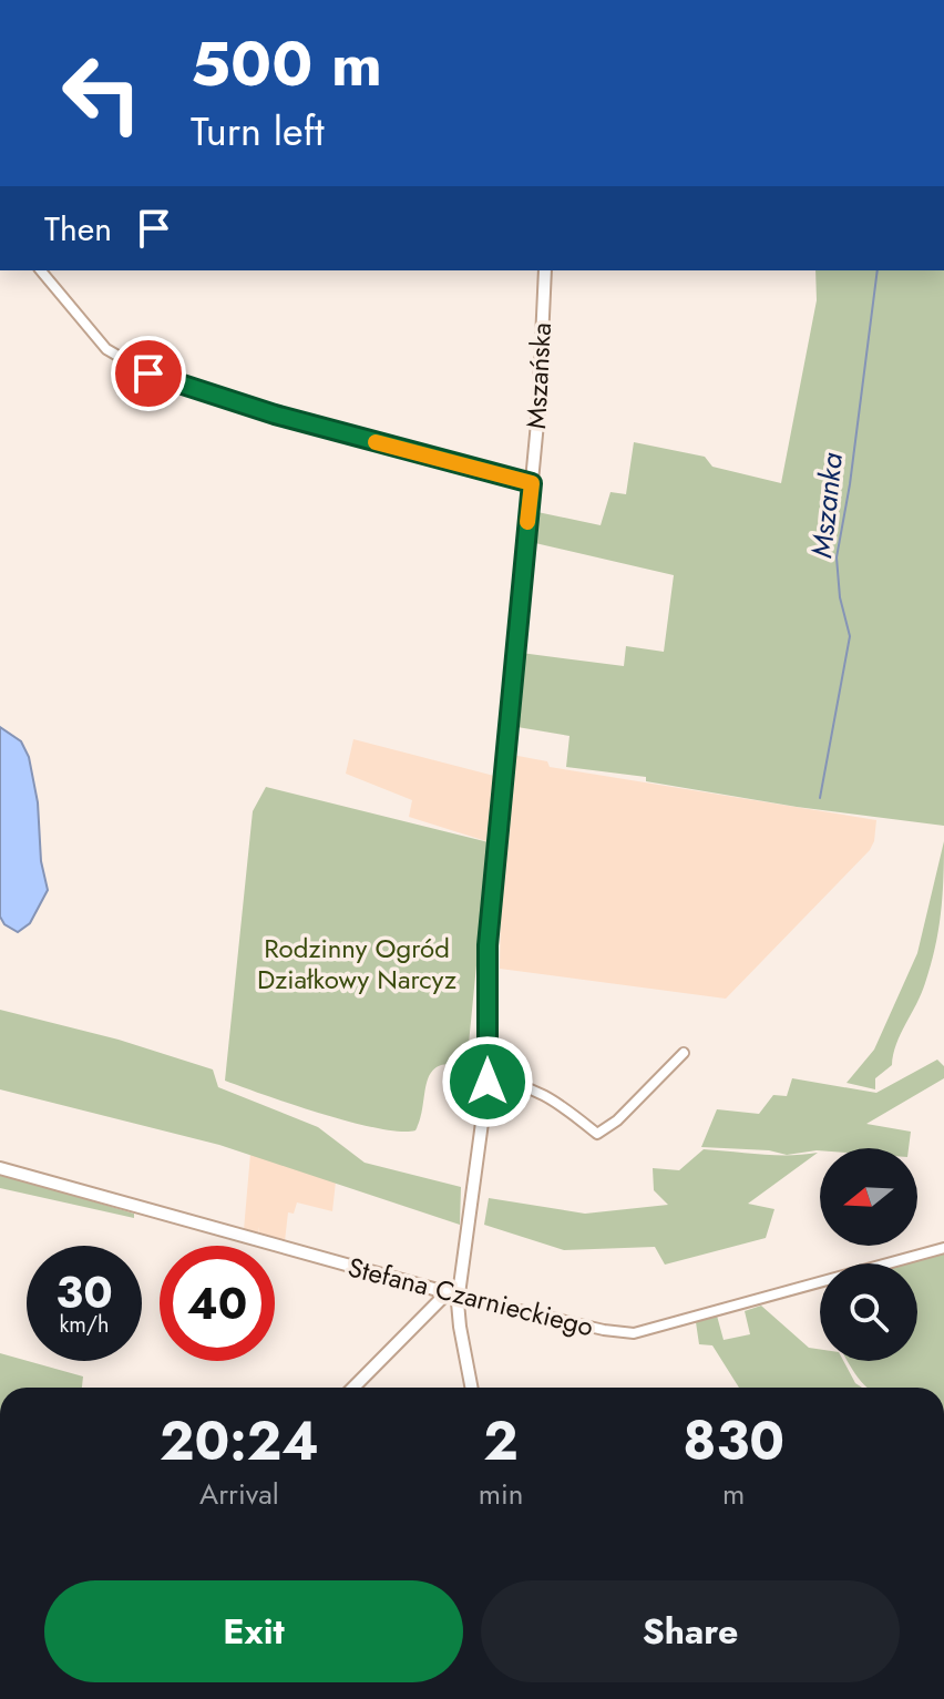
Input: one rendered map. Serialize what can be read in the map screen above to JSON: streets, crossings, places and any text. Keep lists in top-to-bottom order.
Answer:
{
  "streets": {
    "street": ["Mszańska", "Stefana Czarnieckiego"]
  },
  "crossings": [
    ["Mszańska", "Stefana Czarnieckiego"]
  ],
  "water": ["Mszanka"],
  "parks": ["Rodzinny Ogród Działkowy Narcyz"],
  "north": "left",
  "page": {
    "turn": ["500 m", "Turn left"],
    "then": "Then",
    "speed": "30 km/h",
    "limit": "40",
    "eta": [
      "20:24",
      "Arrival",
      "2",
      "min",
      "830",
      "m"
    ],
    "buttons": ["Exit", "Share"]
  }
}
